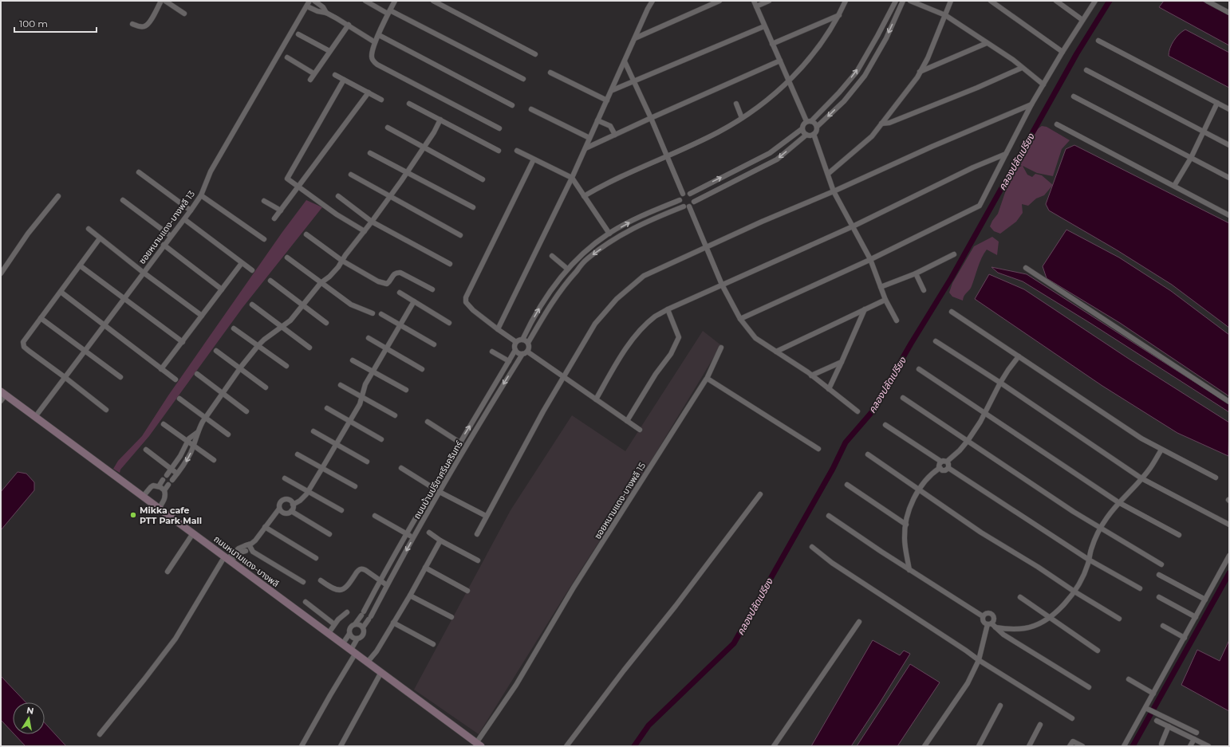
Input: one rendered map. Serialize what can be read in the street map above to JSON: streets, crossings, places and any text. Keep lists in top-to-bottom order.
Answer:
{
  "streets": {
    "main road": ["ถนนหนามแดง-บางพลี"],
    "street": ["ซอยหนามแดง-บางพลี 13", "ถนนบ้านปรีชาศรีนครินทร์", "ซอยหนามแดง-บางพลี 15"]
  },
  "crossings": [
    ["ซอยหนามแดง-บางพลี 13", "ถนนหนามแดง-บางพลี"],
    ["ซอยหนามแดง-บางพลี 15", "ถนนหนามแดง-บางพลี"]
  ],
  "water": ["คลองปลัดเปรียง"],
  "places": ["Mikka cafe PTT Park Mall"],
  "scale_bar": "100 m",
  "north": "top"
}
